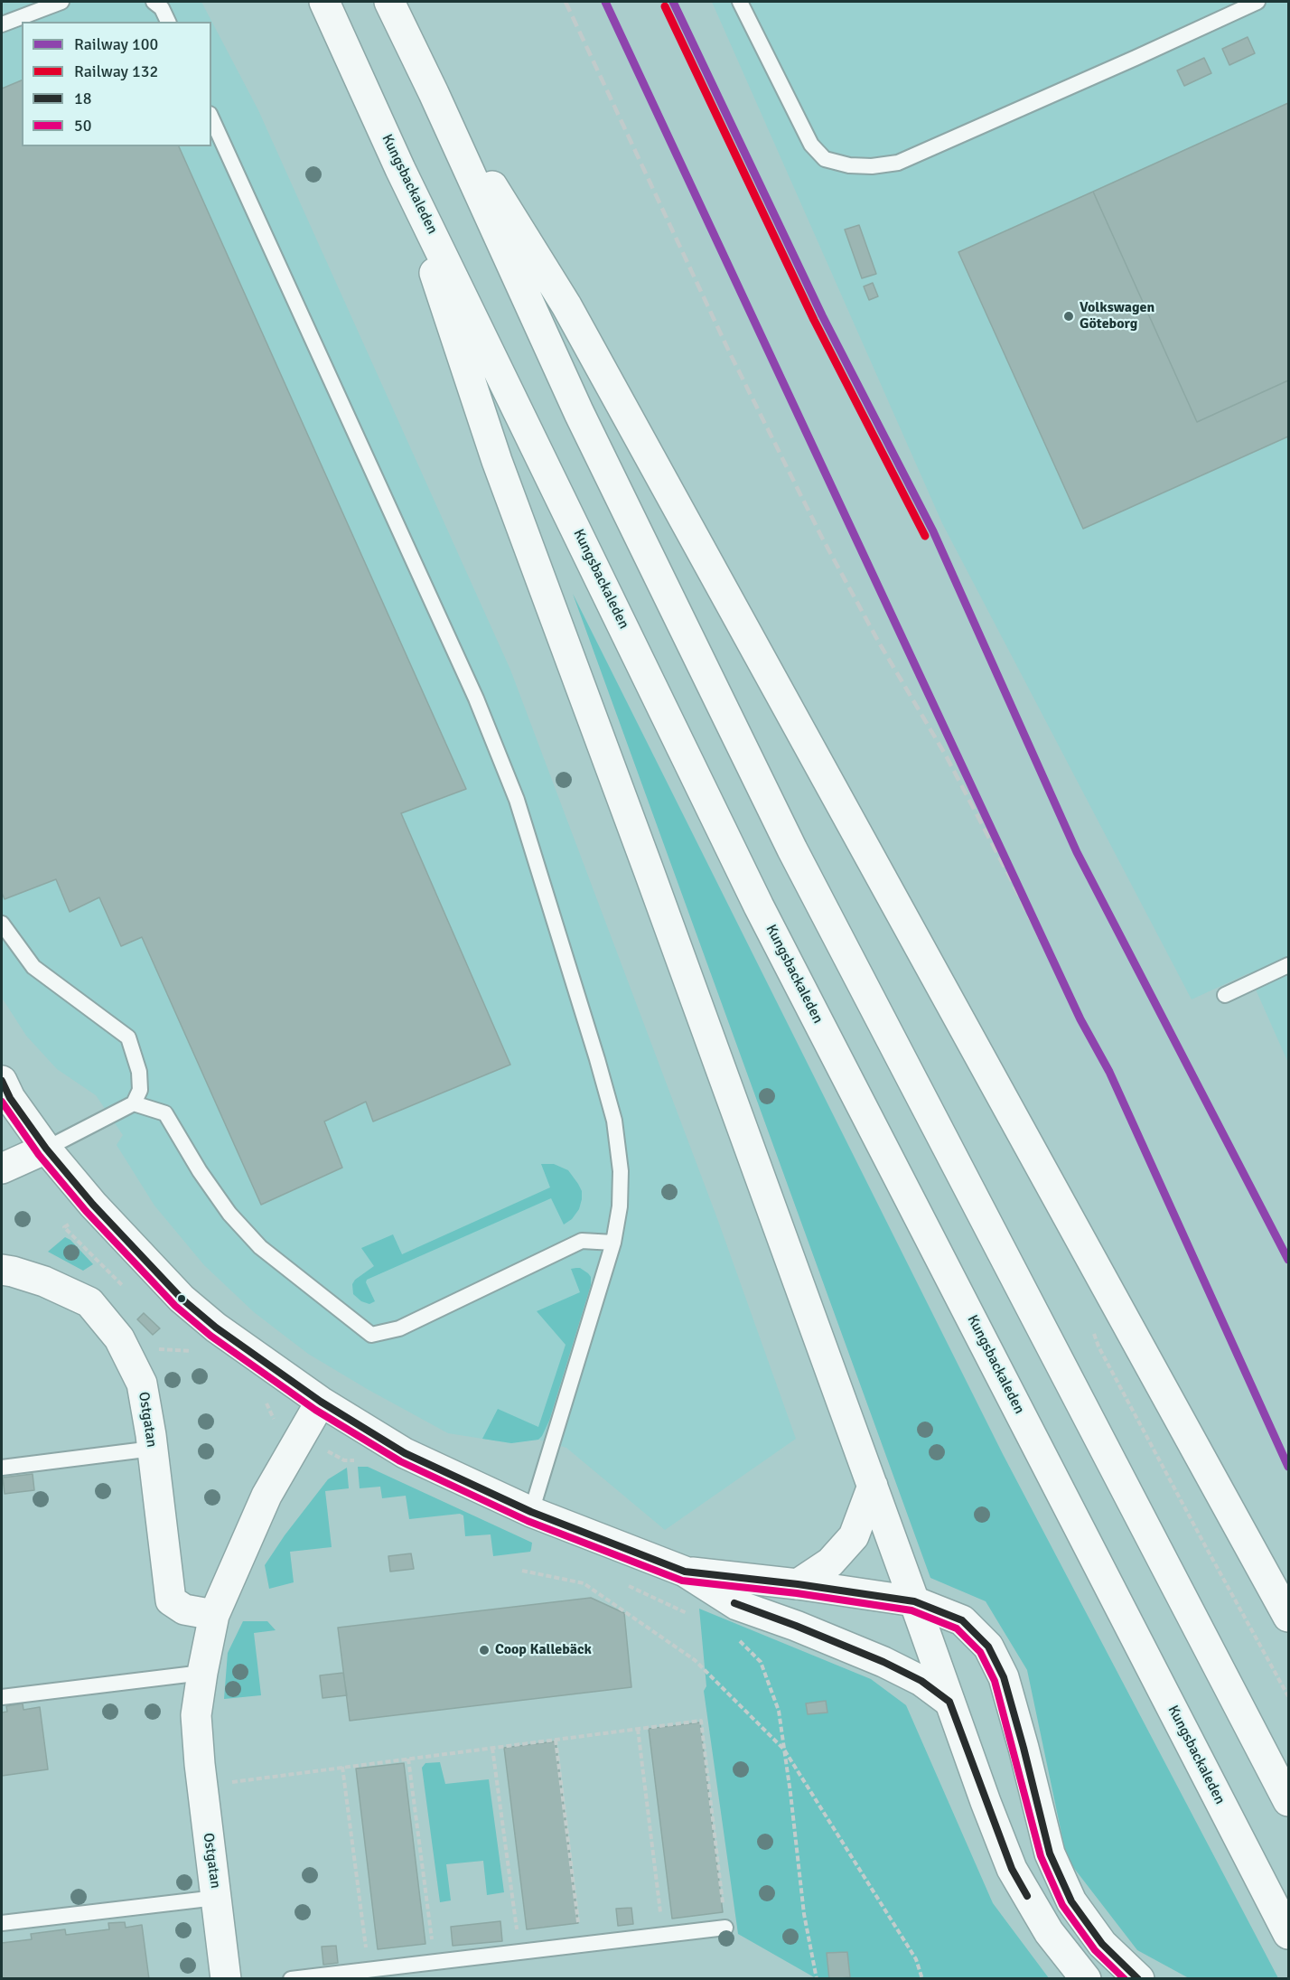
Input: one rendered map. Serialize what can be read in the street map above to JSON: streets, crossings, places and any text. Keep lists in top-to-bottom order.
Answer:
{
  "streets": {
    "main road": ["Kungsbackaleden", "Ostgatan"]
  },
  "places": ["Volkswagen Göteborg", "Coop Kallebäck"],
  "lines": [
    "rail line 100",
    "rail line 132",
    "transit line 18",
    "transit line 50"
  ],
  "legend": [
    "Railway 100",
    "Railway 132",
    "18",
    "50"
  ]
}
